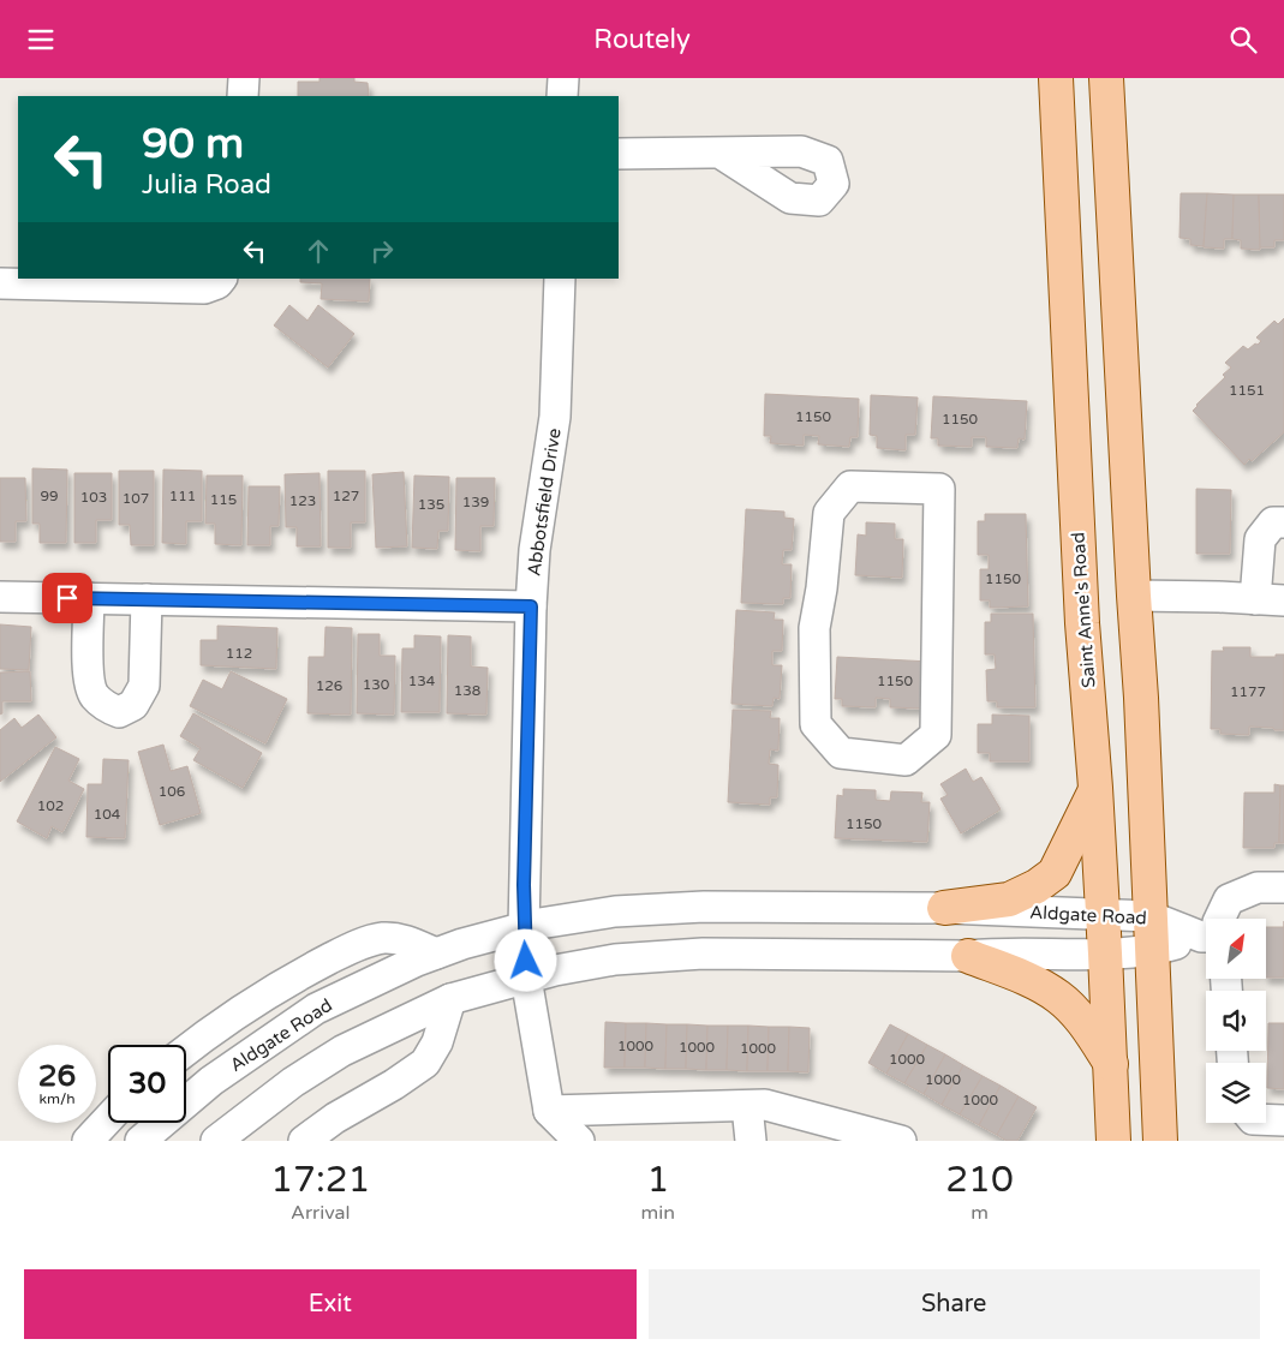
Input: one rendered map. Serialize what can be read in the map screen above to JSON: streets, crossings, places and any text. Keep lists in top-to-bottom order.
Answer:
{
  "streets": {
    "main road": ["Saint Anne's Road"],
    "street": ["Abbotsfield Drive", "Aldgate Road"]
  },
  "crossings": [
    ["Abbotsfield Drive", "Aldgate Road"],
    ["Saint Anne's Road", "Aldgate Road"]
  ],
  "house_numbers": [
    "1151",
    "1150",
    "1150",
    "99",
    "111",
    "127",
    "103",
    "107",
    "115",
    "123",
    "139",
    "135",
    "1150",
    "112",
    "134",
    "1150",
    "130",
    "126",
    "138",
    "1177",
    "106",
    "102",
    "104",
    "1150",
    "1000",
    "1000",
    "1000",
    "1000",
    "1000",
    "1000"
  ],
  "north": "top right",
  "page": {
    "header": "Routely",
    "turn": ["90 m", "Julia Road"],
    "speed": "26 km/h",
    "limit": "30",
    "eta": [
      "17:21",
      "Arrival",
      "1",
      "min",
      "210",
      "m"
    ],
    "buttons": ["Exit", "Share"]
  }
}
